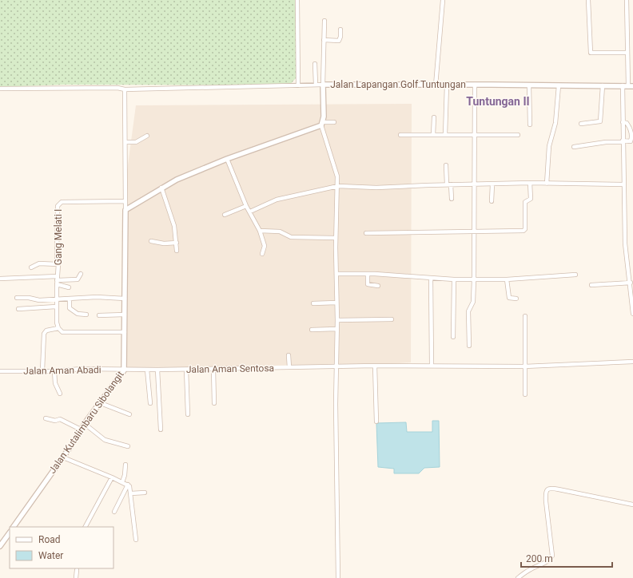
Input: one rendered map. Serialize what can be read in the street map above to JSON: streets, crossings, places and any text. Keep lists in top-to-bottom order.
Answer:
{
  "streets": {
    "street": [
      "Jalan Lapangan Golf Tuntungan",
      "Gang Melati I",
      "Jalan Aman Sentosa",
      "Jalan Aman Abadi",
      "Jalan Kutalimbaru Sibolangit"
    ]
  },
  "crossings": [
    ["Jalan Aman Sentosa", "Jalan Aman Abadi"],
    ["Jalan Aman Sentosa", "Jalan Kutalimbaru Sibolangit"],
    ["Jalan Aman Abadi", "Jalan Kutalimbaru Sibolangit"]
  ],
  "districts": ["Tuntungan II"],
  "legend": ["Road", "Water"],
  "scale_bar": "200 m"
}
